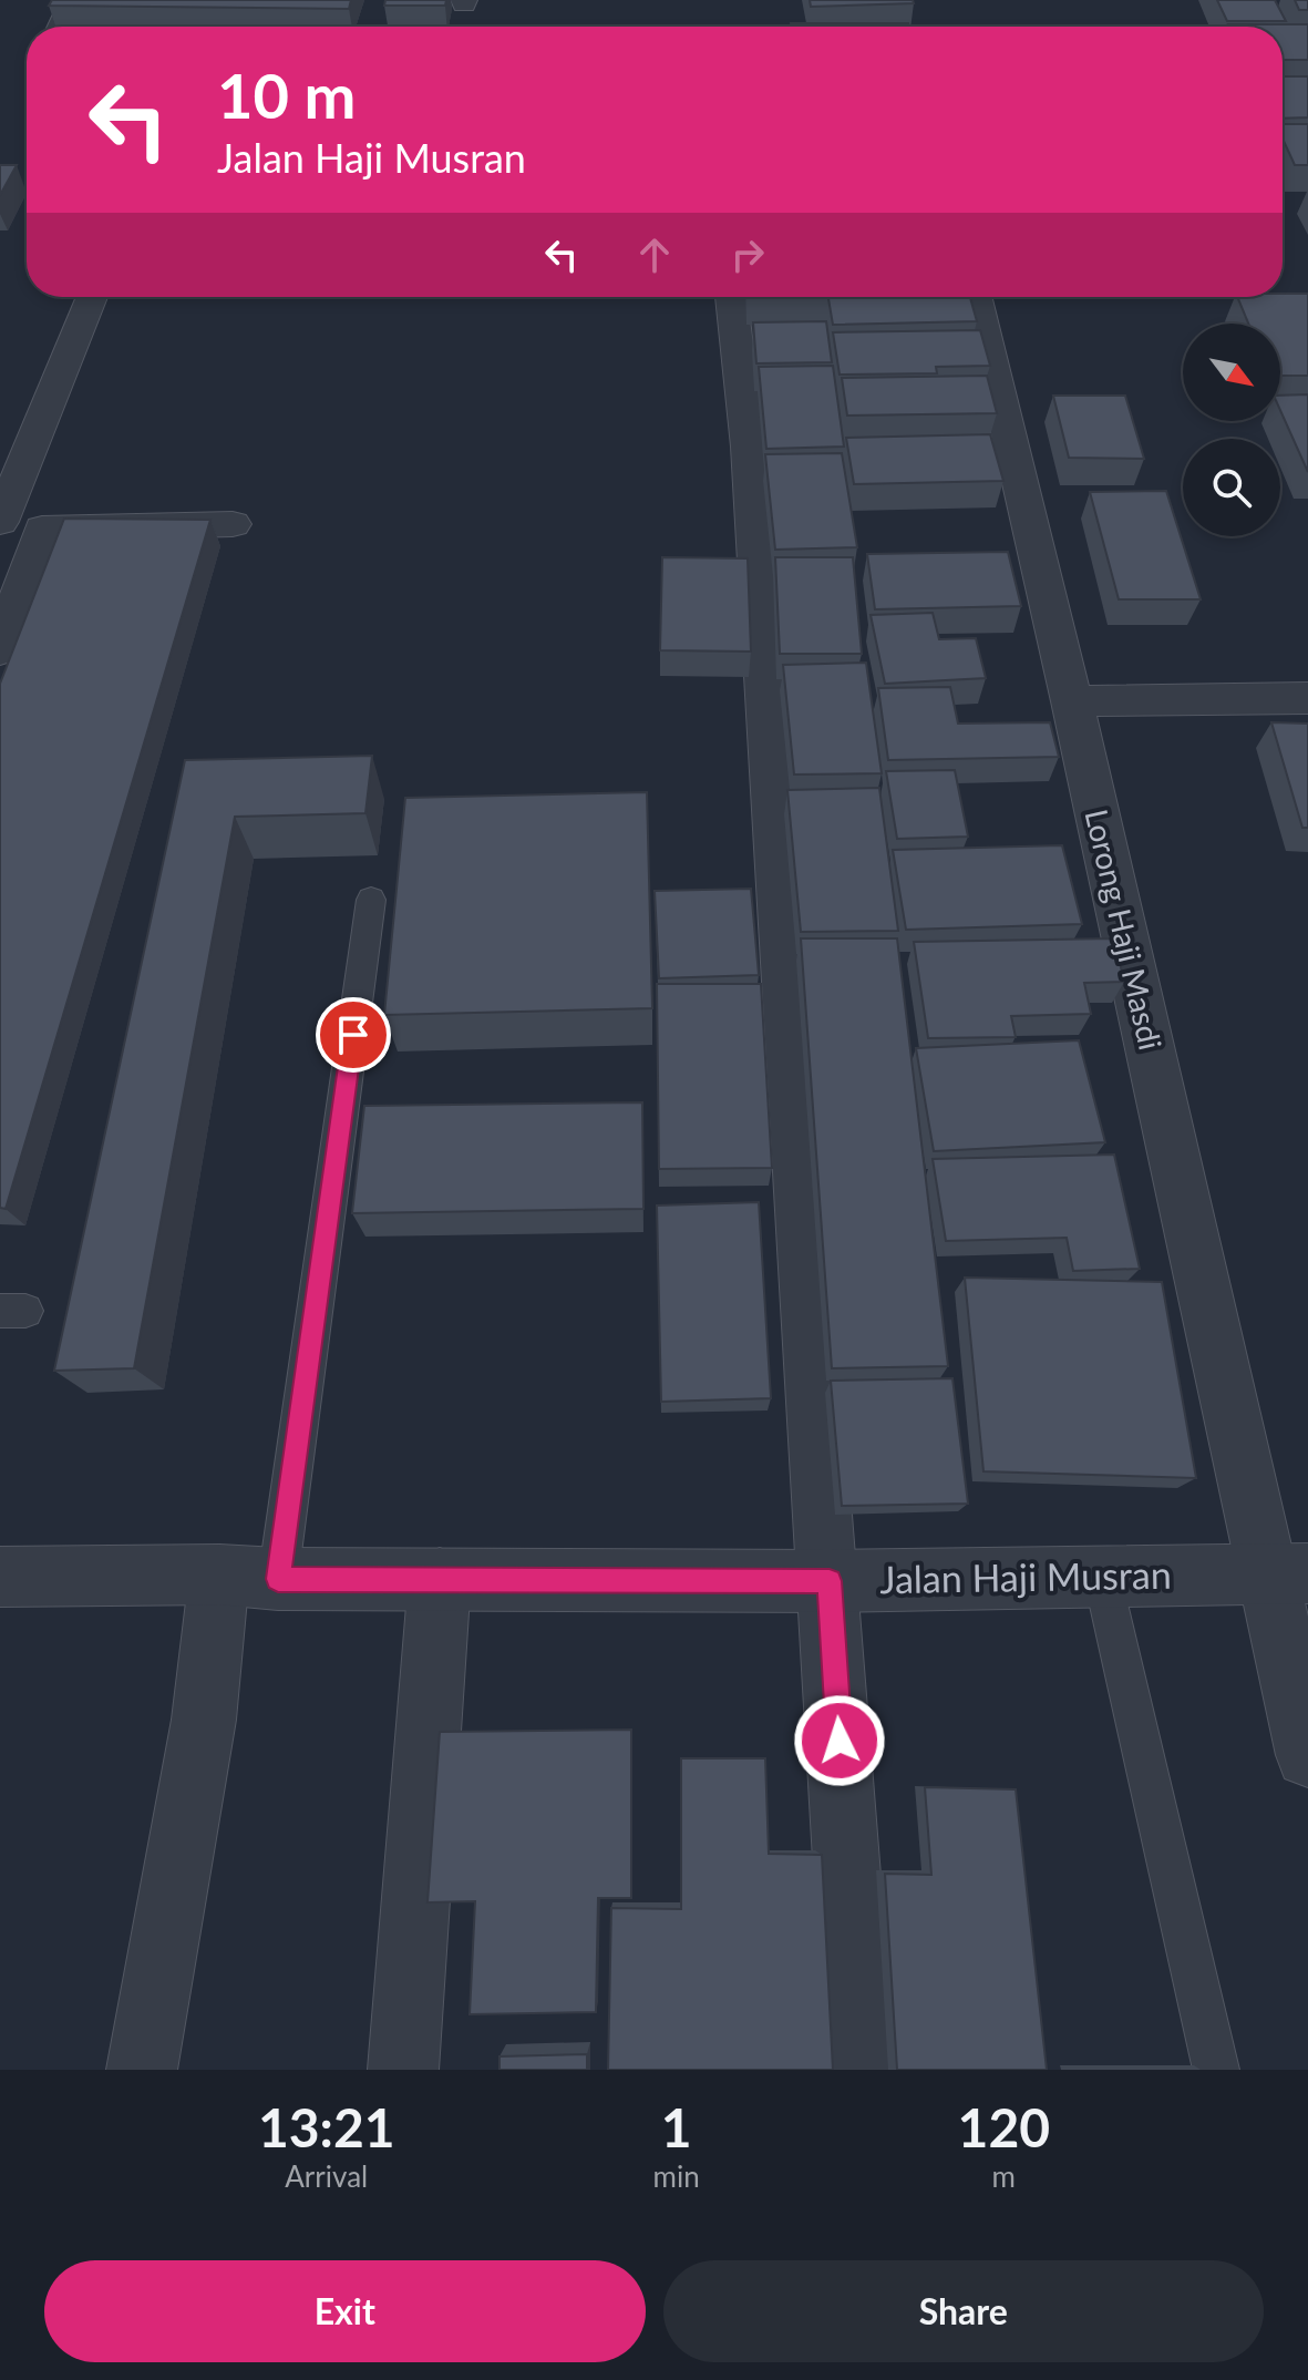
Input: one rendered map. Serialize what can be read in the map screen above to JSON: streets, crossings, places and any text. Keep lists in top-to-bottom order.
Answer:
{
  "streets": {
    "street": ["Lorong Haji Masdi", "Jalan Haji Musran"]
  },
  "crossings": [
    ["Lorong Haji Masdi", "Jalan Haji Musran"]
  ],
  "north": "bottom right",
  "page": {
    "turn": ["10 m", "Jalan Haji Musran"],
    "eta": [
      "13:21",
      "Arrival",
      "1",
      "min",
      "120",
      "m"
    ],
    "buttons": ["Exit", "Share"]
  }
}
